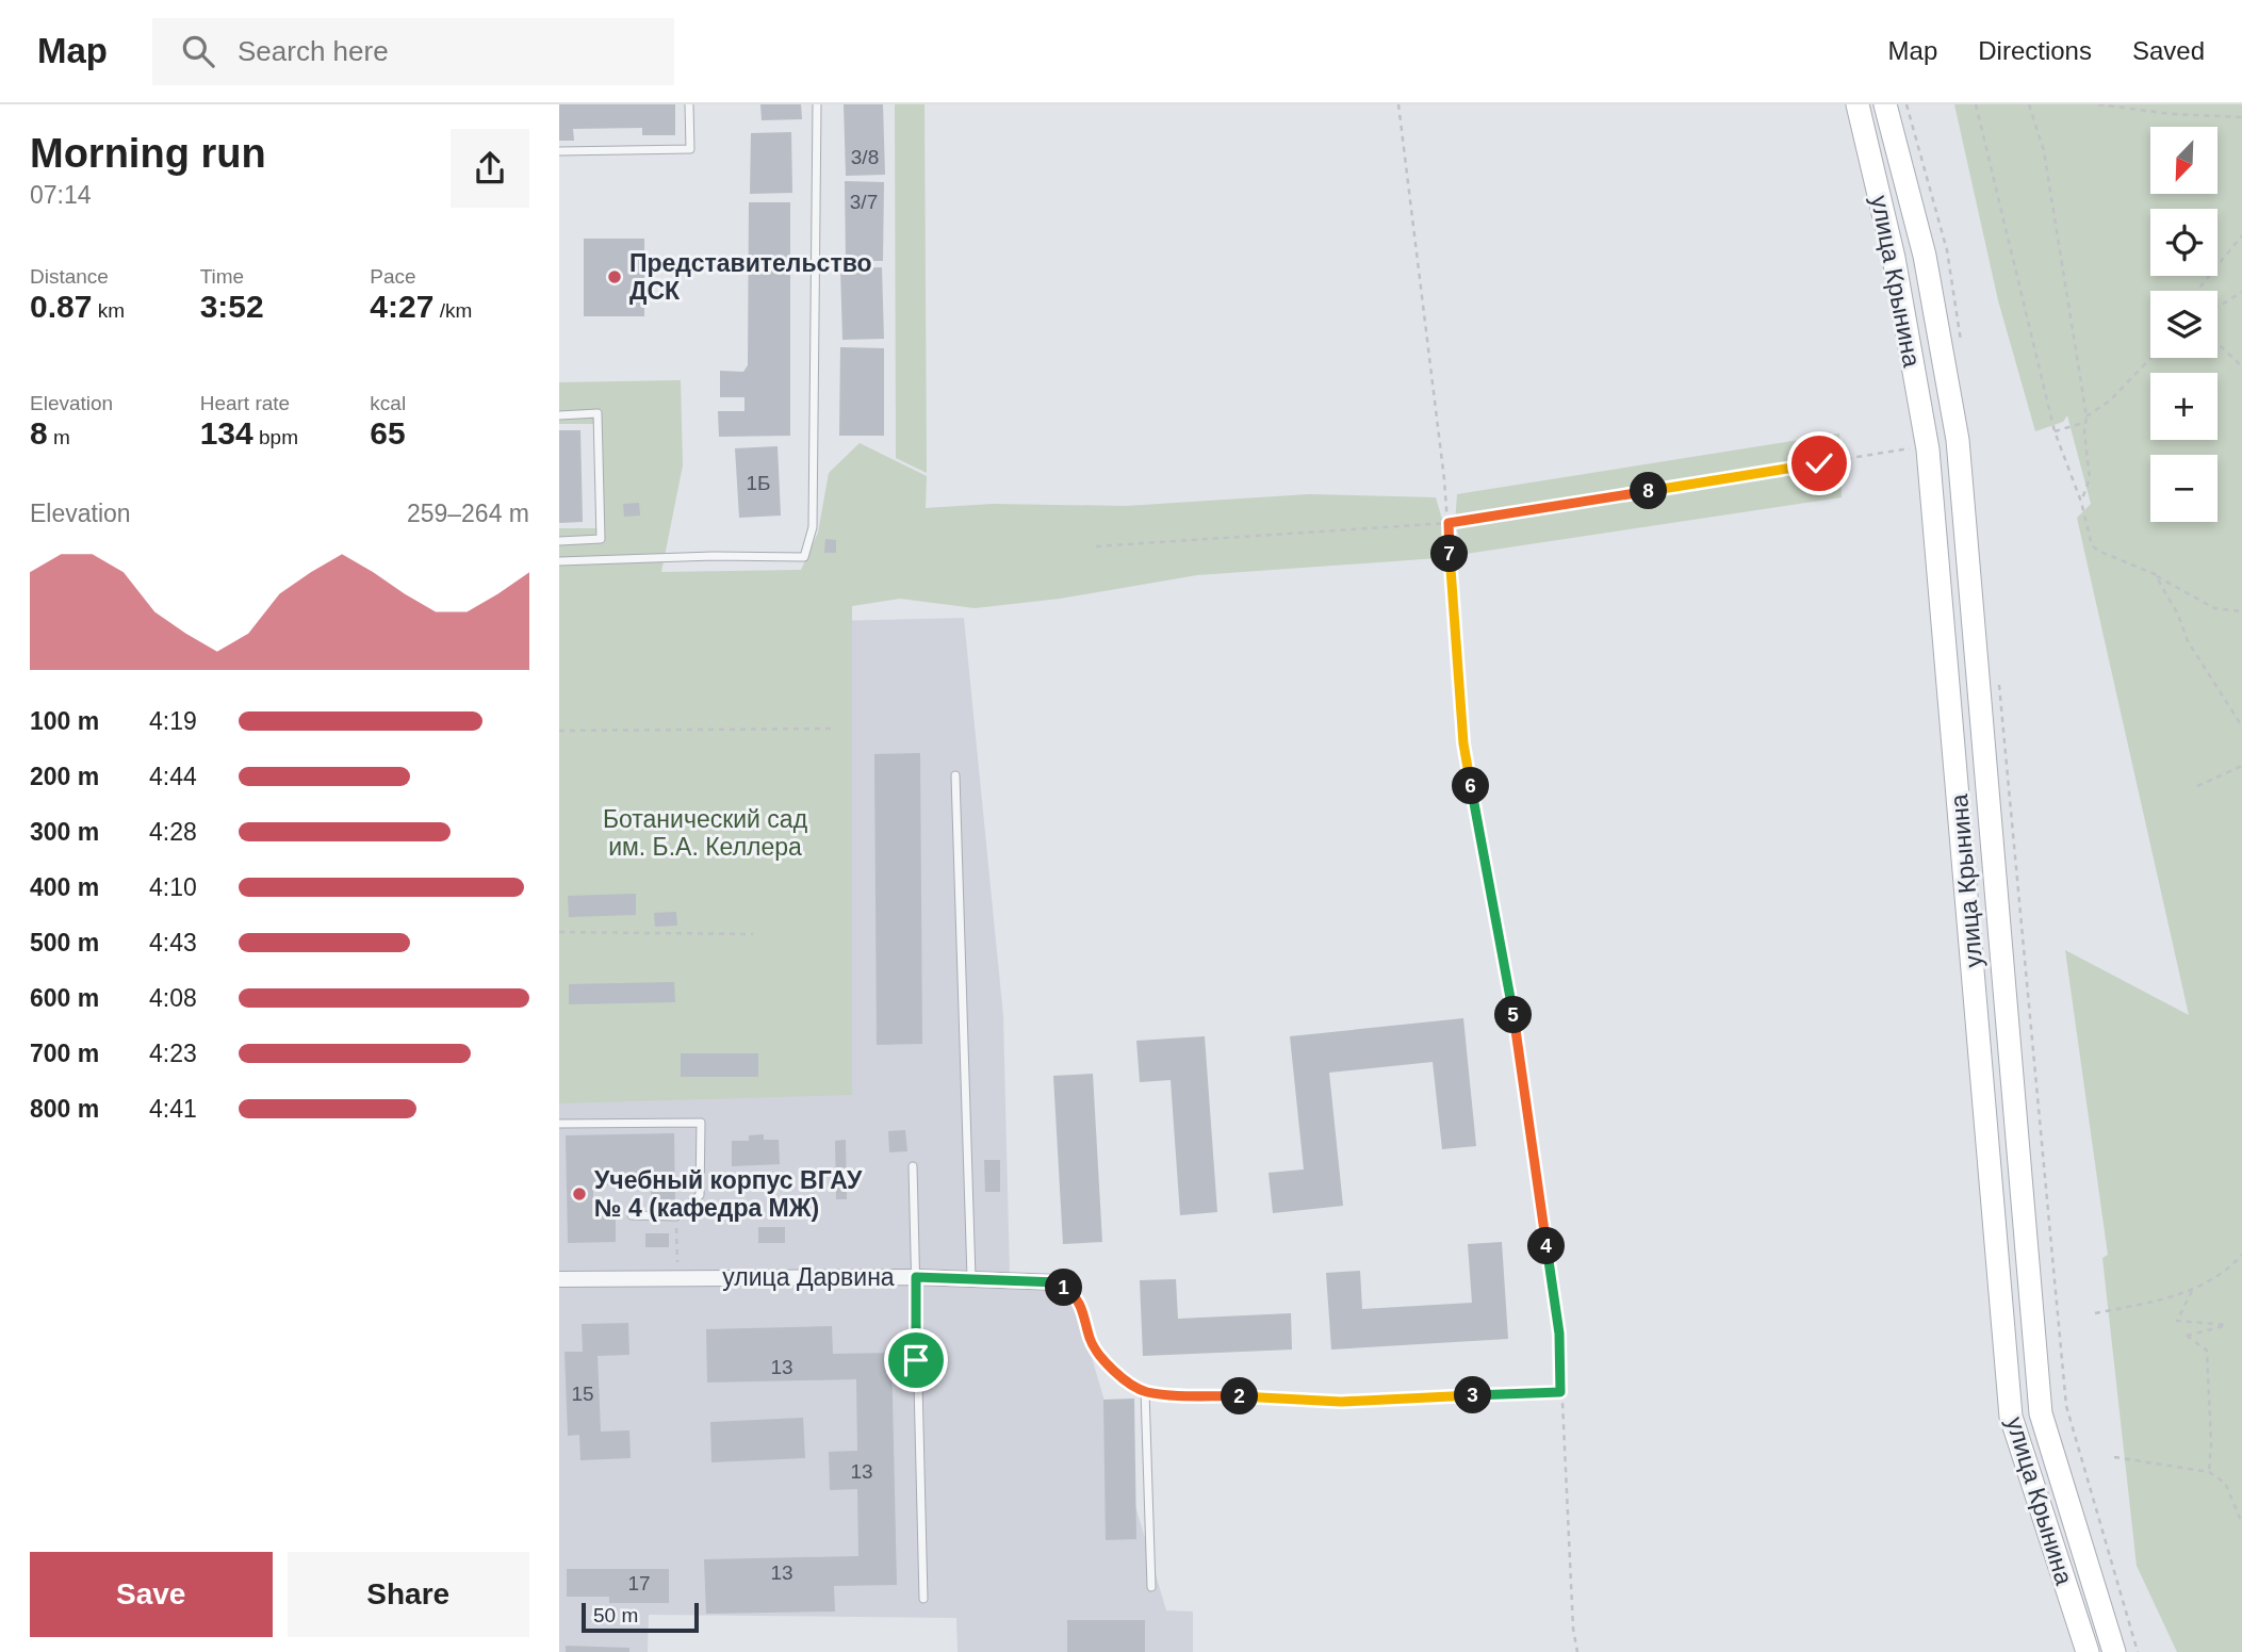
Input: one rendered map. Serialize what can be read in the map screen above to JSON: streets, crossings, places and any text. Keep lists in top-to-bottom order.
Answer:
{
  "streets": {
    "main road": ["улица Крынина"],
    "street": ["улица Дарвина"]
  },
  "parks": ["Ботанический сад им. Б.А. Келлера"],
  "places": ["Представительство ДСК", "Учебный корпус ВГАУ № 4 (кафедра МЖ)"],
  "house_numbers": [
    "3/8",
    "3/7",
    "1Б",
    "13",
    "15",
    "13",
    "13",
    "17"
  ],
  "scale_bar": "50 m",
  "north": "bottom left",
  "page": {
    "header": "Map",
    "search": "Search here",
    "nav": ["Map", "Directions", "Saved"],
    "heading": ["Morning run", "07:14"],
    "map_buttons": ["+", "−"],
    "stats": [
      ["Distance", "0.87 km"],
      ["Time", "3:52"],
      ["Pace", "4:27 /km"],
      ["Elevation", "8 m"],
      ["Heart rate", "134 bpm"],
      ["kcal", "65"]
    ],
    "pins": [
      "8",
      "7",
      "6",
      "5",
      "4",
      "1",
      "3",
      "2"
    ],
    "chart": ["Elevation", "259–264 m"],
    "list": [
      {
        "name": "100 m",
        "note": "4:19"
      },
      {
        "name": "200 m",
        "note": "4:44"
      },
      {
        "name": "300 m",
        "note": "4:28"
      },
      {
        "name": "400 m",
        "note": "4:10"
      },
      {
        "name": "500 m",
        "note": "4:43"
      },
      {
        "name": "600 m",
        "note": "4:08"
      },
      {
        "name": "700 m",
        "note": "4:23"
      },
      {
        "name": "800 m",
        "note": "4:41"
      }
    ],
    "buttons": ["Save", "Share"],
    "scale": "50 m"
  }
}
